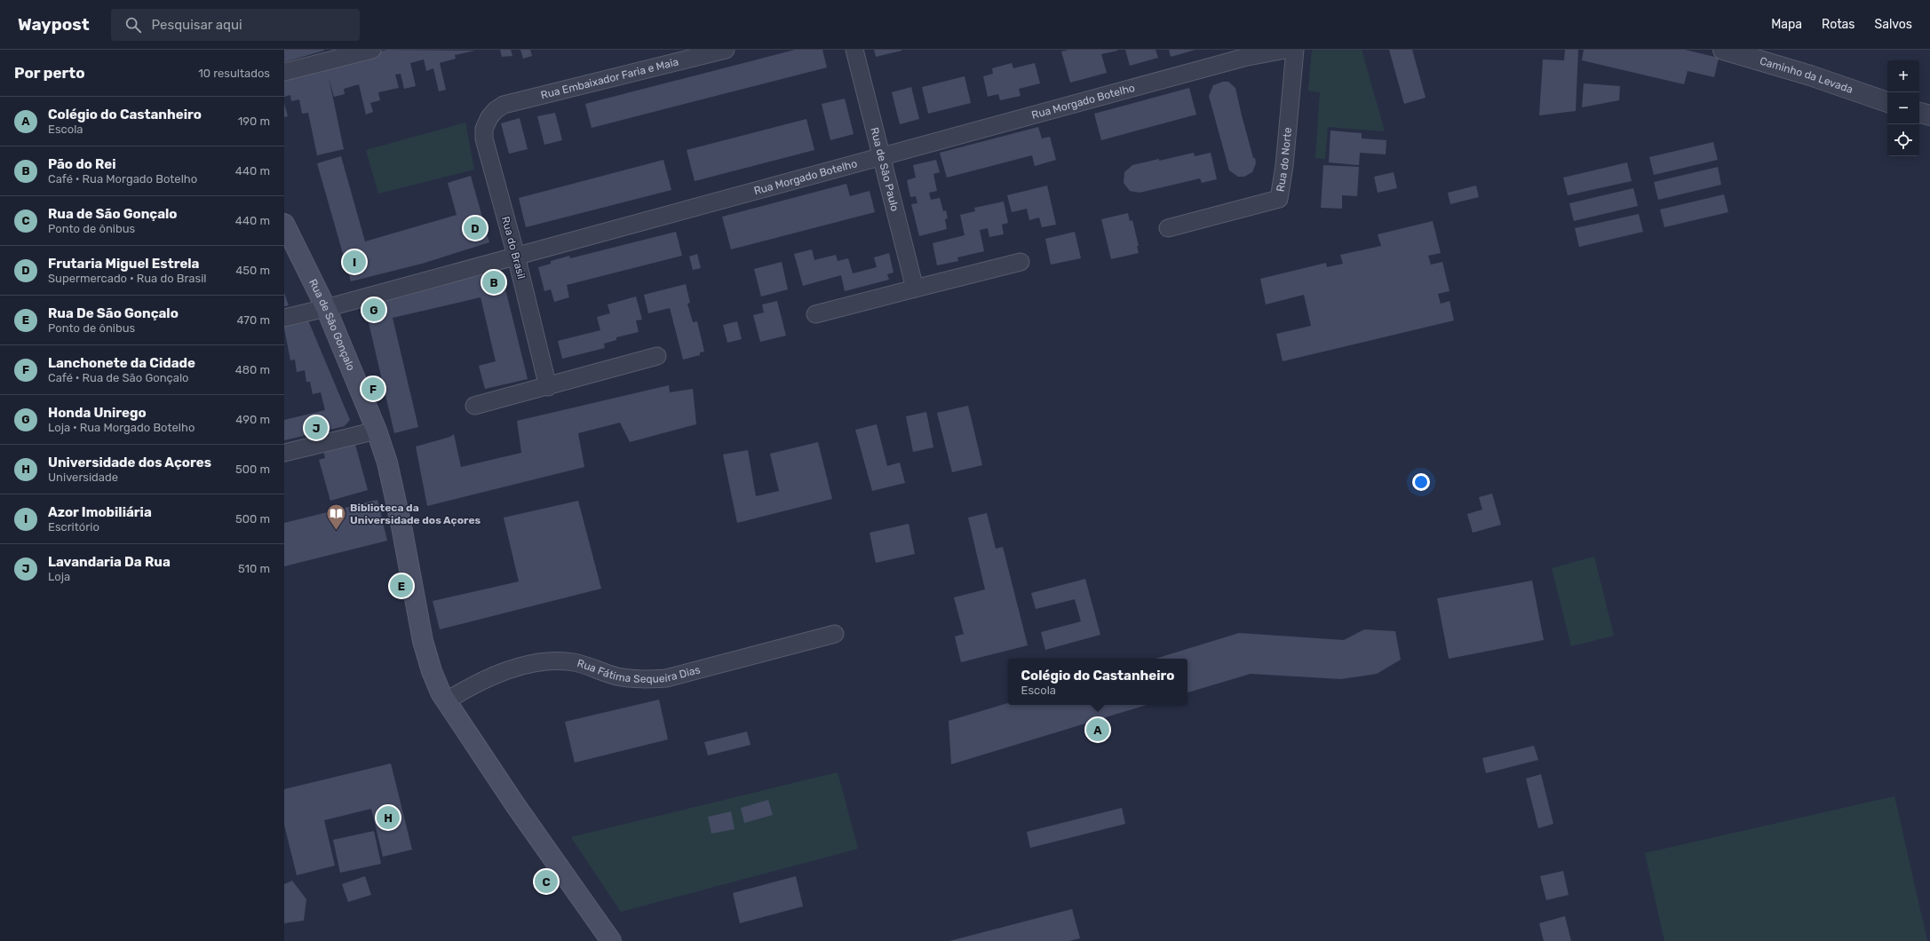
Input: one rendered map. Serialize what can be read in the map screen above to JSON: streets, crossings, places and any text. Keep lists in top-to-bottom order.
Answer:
{
  "streets": {
    "main road": ["Rua de São Gonçalo"],
    "street": [
      "Caminho da Levada",
      "Rua Embaixador Faria e Maia",
      "Rua Morgado Botelho",
      "Rua do Norte",
      "Rua de São Paulo",
      "Rua do Brasil",
      "Rua Fátima Sequeira Dias"
    ]
  },
  "crossings": [
    ["Rua Embaixador Faria e Maia", "Rua do Brasil"],
    ["Rua Morgado Botelho", "Rua de São Paulo"],
    ["Rua Morgado Botelho", "Rua do Brasil"],
    ["Rua Morgado Botelho", "Rua de São Gonçalo"],
    ["Rua de São Gonçalo", "Rua Fátima Sequeira Dias"]
  ],
  "places": {
    "library": ["Biblioteca da Universidade dos Açores"]
  },
  "page": {
    "header": "Waypost",
    "search": "Pesquisar aqui",
    "nav": ["Mapa", "Rotas", "Salvos"],
    "heading": ["Por perto", "10 resultados"],
    "map_buttons": ["+", "−"],
    "list": [
      {
        "mark": "A",
        "name": "Colégio do Castanheiro",
        "note": "Escola",
        "value": "190 m"
      },
      {
        "mark": "B",
        "name": "Pão do Rei",
        "note": "Café · Rua Morgado Botelho",
        "value": "440 m"
      },
      {
        "mark": "C",
        "name": "Rua de São Gonçalo",
        "note": "Ponto de ônibus",
        "value": "440 m"
      },
      {
        "mark": "D",
        "name": "Frutaria Miguel Estrela",
        "note": "Supermercado · Rua do Brasil",
        "value": "450 m"
      },
      {
        "mark": "E",
        "name": "Rua De São Gonçalo",
        "note": "Ponto de ônibus",
        "value": "470 m"
      },
      {
        "mark": "F",
        "name": "Lanchonete da Cidade",
        "note": "Café · Rua de São Gonçalo",
        "value": "480 m"
      },
      {
        "mark": "G",
        "name": "Honda Unirego",
        "note": "Loja · Rua Morgado Botelho",
        "value": "490 m"
      },
      {
        "mark": "H",
        "name": "Universidade dos Açores",
        "note": "Universidade",
        "value": "500 m"
      },
      {
        "mark": "I",
        "name": "Azor Imobiliária",
        "note": "Escritório",
        "value": "500 m"
      },
      {
        "mark": "J",
        "name": "Lavandaria Da Rua",
        "note": "Loja",
        "value": "510 m"
      }
    ],
    "pins": [
      "D",
      "I",
      "B",
      "G",
      "F",
      "J",
      "E",
      "A",
      "H",
      "C"
    ],
    "popup": ["Colégio do Castanheiro", "Escola"]
  }
}
